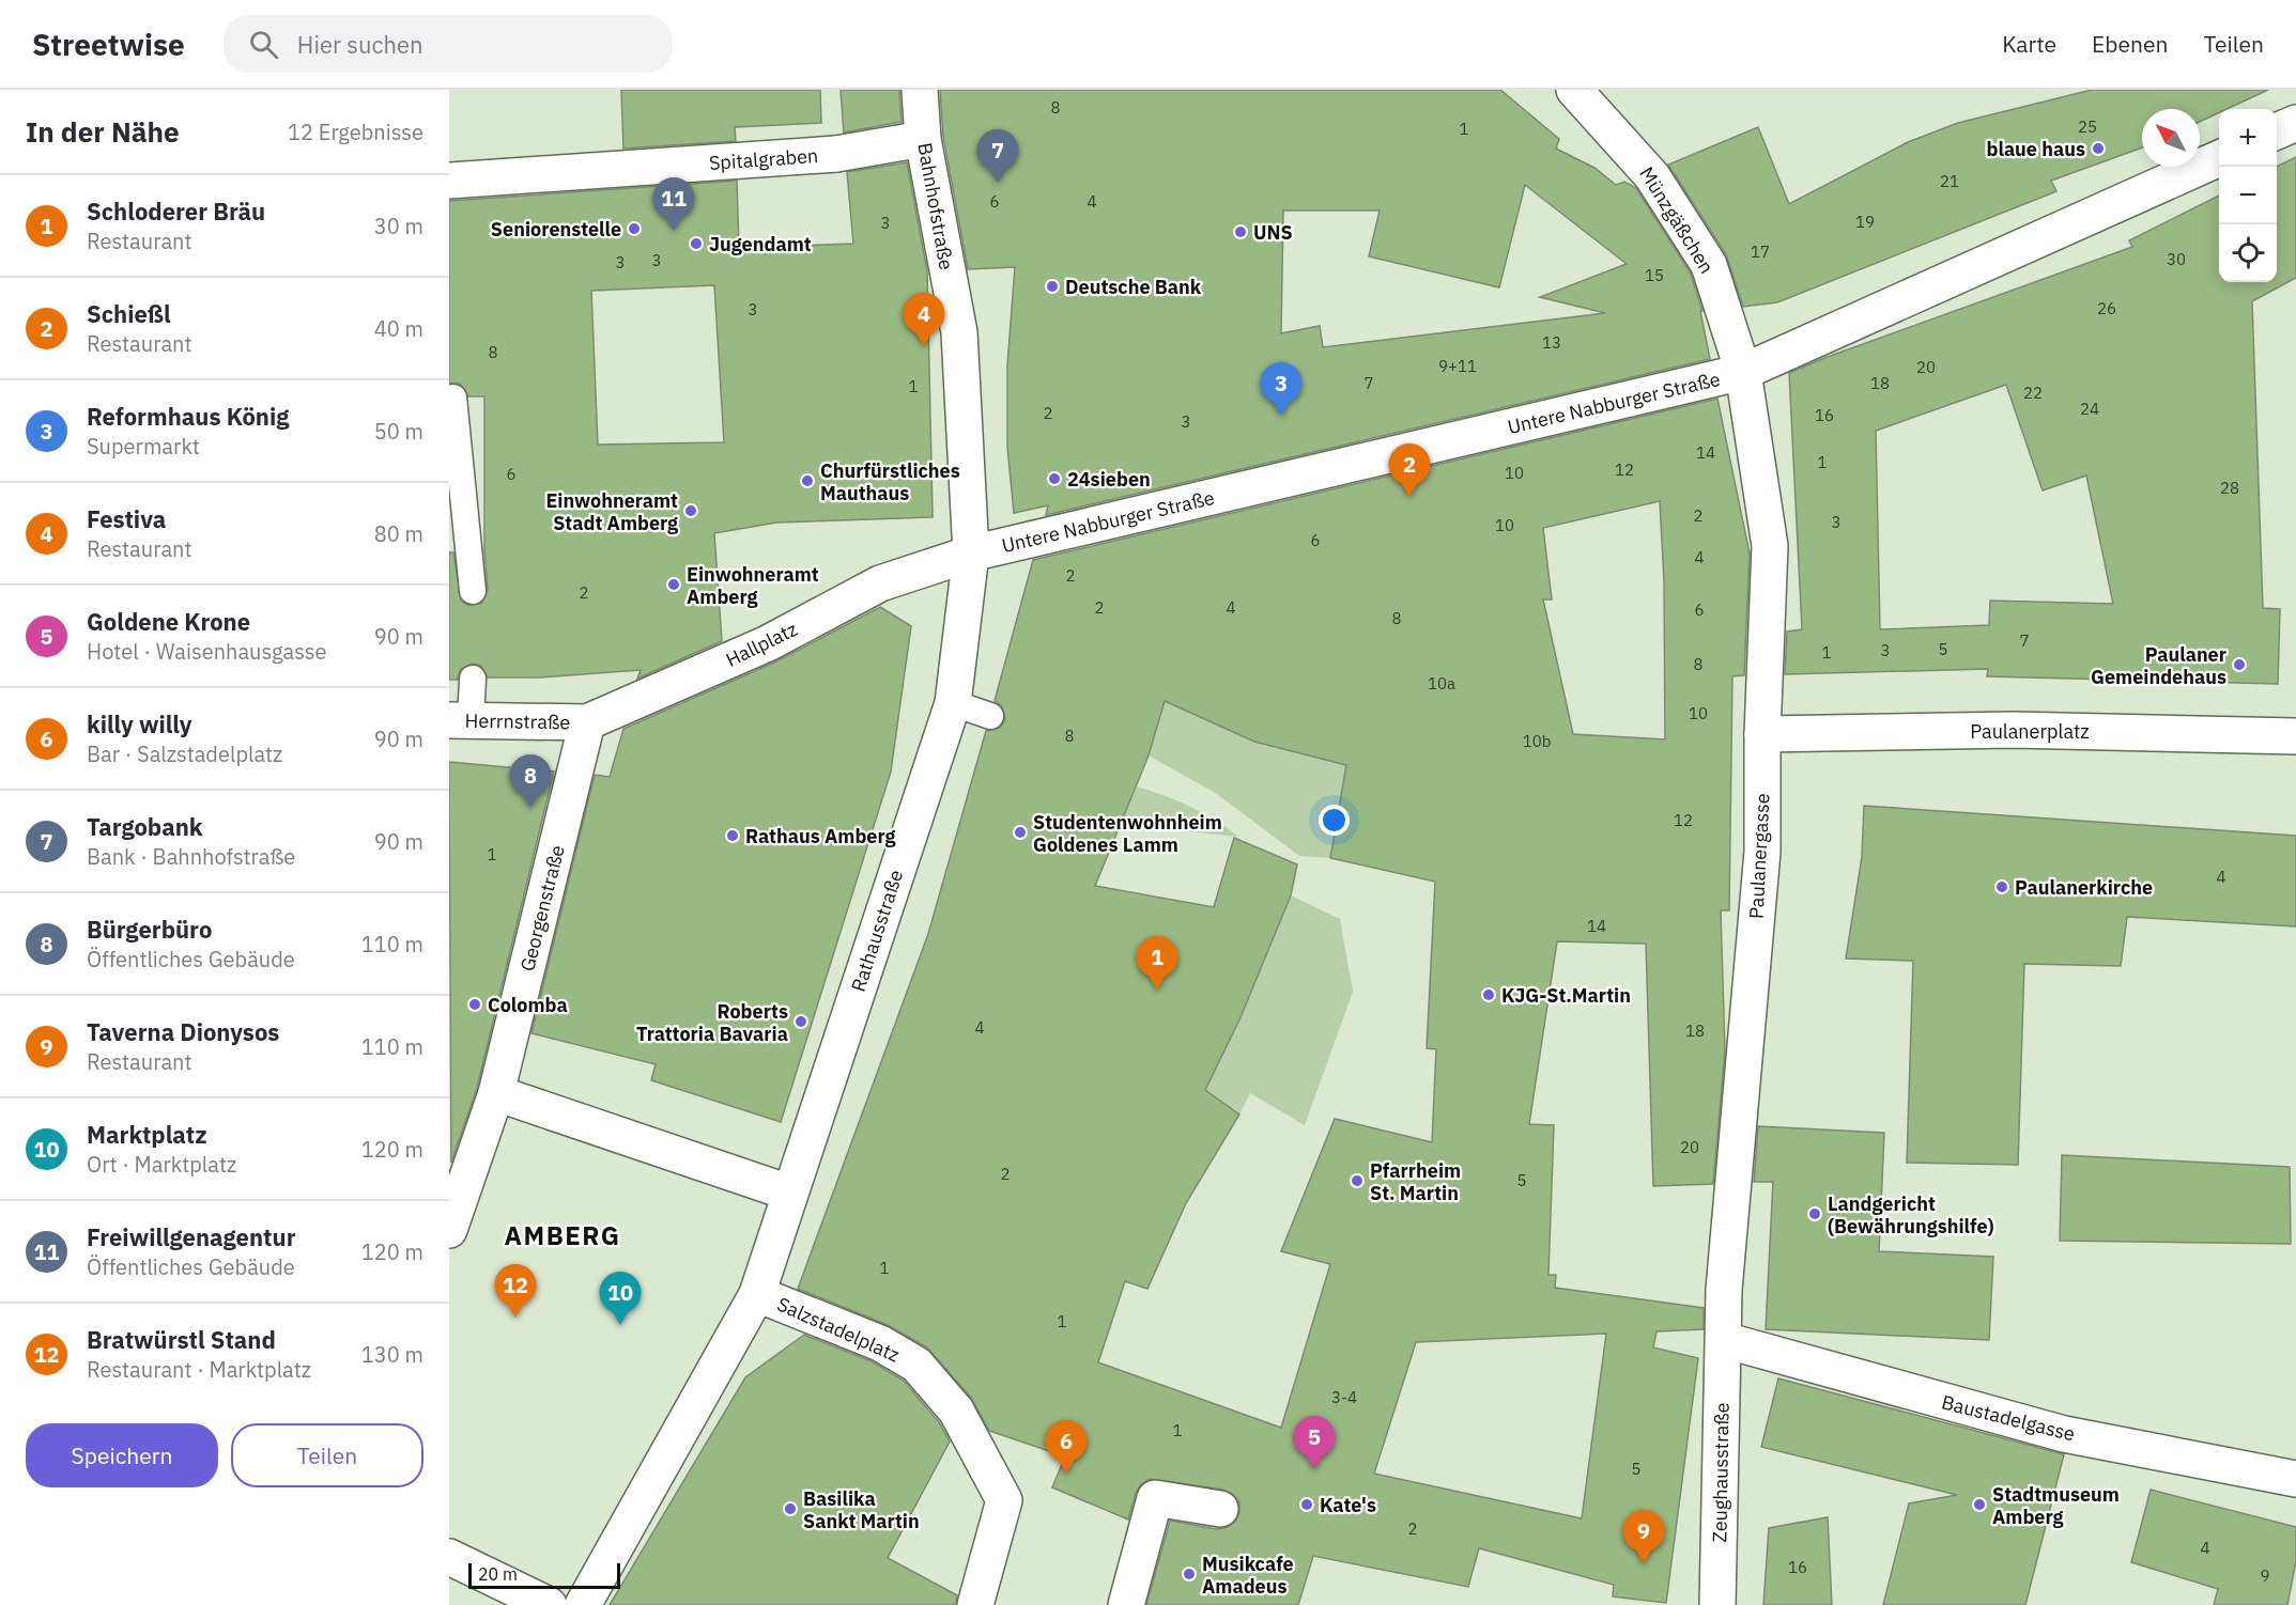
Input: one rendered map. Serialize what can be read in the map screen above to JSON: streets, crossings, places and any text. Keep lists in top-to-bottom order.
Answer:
{
  "streets": {
    "street": [
      "Spitalgraben",
      "Bahnhofstraße",
      "Münzgäßchen",
      "Untere Nabburger Straße",
      "Hallplatz",
      "Herrnstraße",
      "Paulanerplatz",
      "Paulanergasse",
      "Georgenstraße",
      "Rathausstraße",
      "Salzstadelplatz",
      "Baustadelgasse",
      "Zeughausstraße"
    ]
  },
  "crossings": [
    ["Spitalgraben", "Bahnhofstraße"],
    ["Bahnhofstraße", "Untere Nabburger Straße"],
    ["Bahnhofstraße", "Hallplatz"],
    ["Bahnhofstraße", "Rathausstraße"],
    ["Münzgäßchen", "Untere Nabburger Straße"],
    ["Münzgäßchen", "Paulanergasse"],
    ["Untere Nabburger Straße", "Hallplatz"],
    ["Untere Nabburger Straße", "Paulanergasse"],
    ["Untere Nabburger Straße", "Rathausstraße"],
    ["Hallplatz", "Herrnstraße"],
    ["Hallplatz", "Georgenstraße"],
    ["Hallplatz", "Rathausstraße"],
    ["Herrnstraße", "Georgenstraße"],
    ["Paulanerplatz", "Paulanergasse"],
    ["Paulanergasse", "Baustadelgasse"],
    ["Paulanergasse", "Zeughausstraße"],
    ["Rathausstraße", "Salzstadelplatz"],
    ["Baustadelgasse", "Zeughausstraße"]
  ],
  "districts": ["AMBERG"],
  "places": [
    "blaue haus",
    "Seniorenstelle",
    "UNS",
    "Jugendamt",
    "Deutsche Bank",
    "24sieben",
    "Churfürstliches Mauthaus",
    "Einwohneramt Stadt Amberg",
    "Einwohneramt Amberg",
    "Paulaner Gemeindehaus",
    "Studentenwohnheim Goldenes Lamm",
    "Rathaus Amberg",
    "Paulanerkirche",
    "KJG-St.Martin",
    "Colomba",
    "Roberts Trattoria Bavaria",
    "Pfarrheim St. Martin",
    "Landgericht (Bewährungshilfe)",
    "Kate's",
    "Stadtmuseum Amberg",
    "Basilika Sankt Martin",
    "Musikcafe Amadeus"
  ],
  "house_numbers": [
    "8",
    "25",
    "1",
    "21",
    "6",
    "4",
    "19",
    "3",
    "17",
    "30",
    "3",
    "3",
    "15",
    "26",
    "3",
    "13",
    "8",
    "9+11",
    "20",
    "7",
    "18",
    "1",
    "22",
    "24",
    "2",
    "16",
    "3",
    "14",
    "1",
    "12",
    "10",
    "6",
    "28",
    "2",
    "3",
    "10",
    "6",
    "4",
    "2",
    "2",
    "2",
    "4",
    "6",
    "8",
    "7",
    "5",
    "3",
    "1",
    "8",
    "10a",
    "10",
    "8",
    "10b",
    "12",
    "1",
    "4",
    "14",
    "4",
    "18",
    "20",
    "2",
    "5",
    "1",
    "1",
    "3-4",
    "1",
    "5",
    "2",
    "4",
    "16",
    "9"
  ],
  "scale_bar": "20 m",
  "north": "top left",
  "page": {
    "header": "Streetwise",
    "search": "Hier suchen",
    "nav": ["Karte", "Ebenen", "Teilen"],
    "heading": ["In der Nähe", "12 Ergebnisse"],
    "map_buttons": ["+", "−"],
    "pins": [
      "7",
      "11",
      "4",
      "3",
      "2",
      "8",
      "1",
      "12",
      "10",
      "5",
      "6",
      "9"
    ],
    "list": [
      {
        "mark": "1",
        "name": "Schloderer Bräu",
        "note": "Restaurant",
        "value": "30 m"
      },
      {
        "mark": "2",
        "name": "Schießl",
        "note": "Restaurant",
        "value": "40 m"
      },
      {
        "mark": "3",
        "name": "Reformhaus König",
        "note": "Supermarkt",
        "value": "50 m"
      },
      {
        "mark": "4",
        "name": "Festiva",
        "note": "Restaurant",
        "value": "80 m"
      },
      {
        "mark": "5",
        "name": "Goldene Krone",
        "note": "Hotel · Waisenhausgasse",
        "value": "90 m"
      },
      {
        "mark": "6",
        "name": "killy willy",
        "note": "Bar · Salzstadelplatz",
        "value": "90 m"
      },
      {
        "mark": "7",
        "name": "Targobank",
        "note": "Bank · Bahnhofstraße",
        "value": "90 m"
      },
      {
        "mark": "8",
        "name": "Bürgerbüro",
        "note": "Öffentliches Gebäude",
        "value": "110 m"
      },
      {
        "mark": "9",
        "name": "Taverna Dionysos",
        "note": "Restaurant",
        "value": "110 m"
      },
      {
        "mark": "10",
        "name": "Marktplatz",
        "note": "Ort · Marktplatz",
        "value": "120 m"
      },
      {
        "mark": "11",
        "name": "Freiwillgenagentur",
        "note": "Öffentliches Gebäude",
        "value": "120 m"
      },
      {
        "mark": "12",
        "name": "Bratwürstl Stand",
        "note": "Restaurant · Marktplatz",
        "value": "130 m"
      }
    ],
    "buttons": ["Speichern", "Teilen"],
    "scale": "20 m"
  }
}
